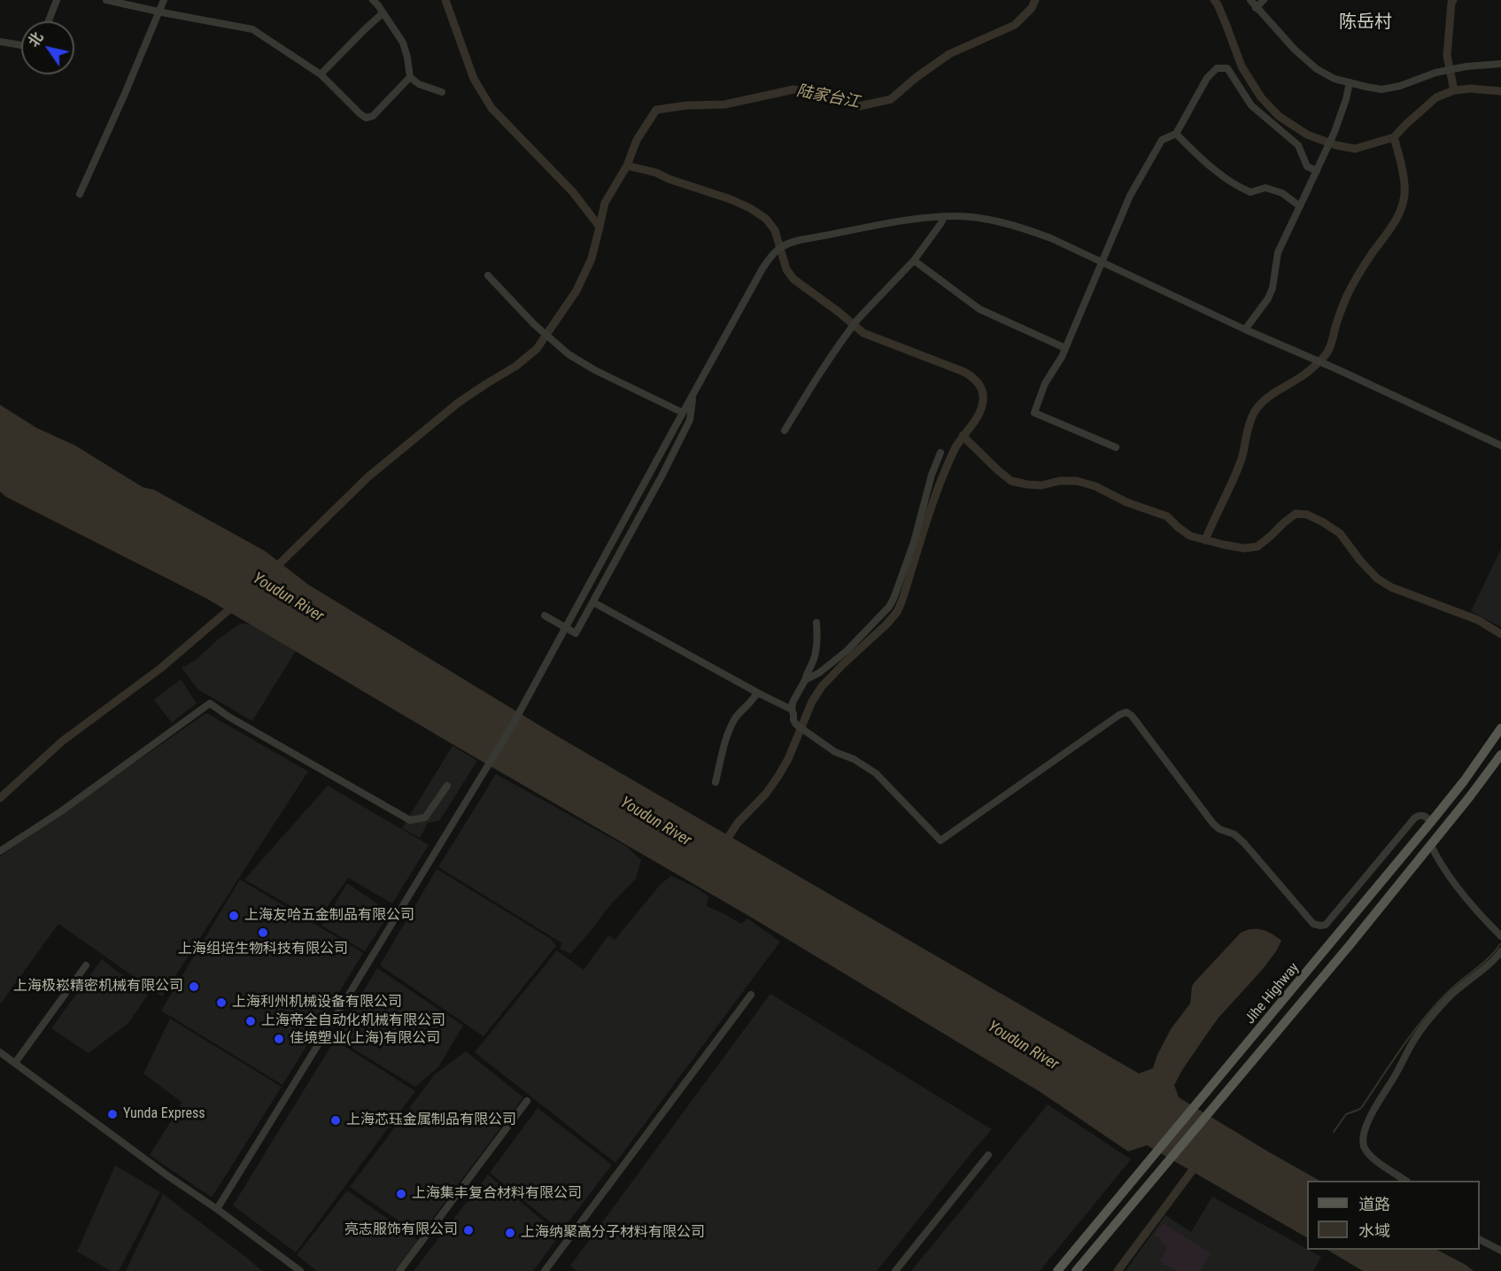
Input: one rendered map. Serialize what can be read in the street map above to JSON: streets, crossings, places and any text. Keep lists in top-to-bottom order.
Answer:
{
  "streets": {
    "main road": ["Jihe Highway"]
  },
  "districts": ["陈岳村"],
  "water": ["陆家台江", "Youdun River"],
  "places": [
    "上海友哈五金制品有限公司",
    "上海组培生物科技有限公司",
    "上海极崧精密机械有限公司",
    "上海利州机械设备有限公司",
    "上海帝全自动化机械有限公司",
    "佳境塑业(上海)有限公司",
    "Yunda Express",
    "上海芯珏金属制品有限公司",
    "上海集丰复合材料有限公司",
    "亮志服饰有限公司",
    "上海纳聚高分子材料有限公司"
  ],
  "legend": ["道路", "水域"],
  "north": "top left"
}
